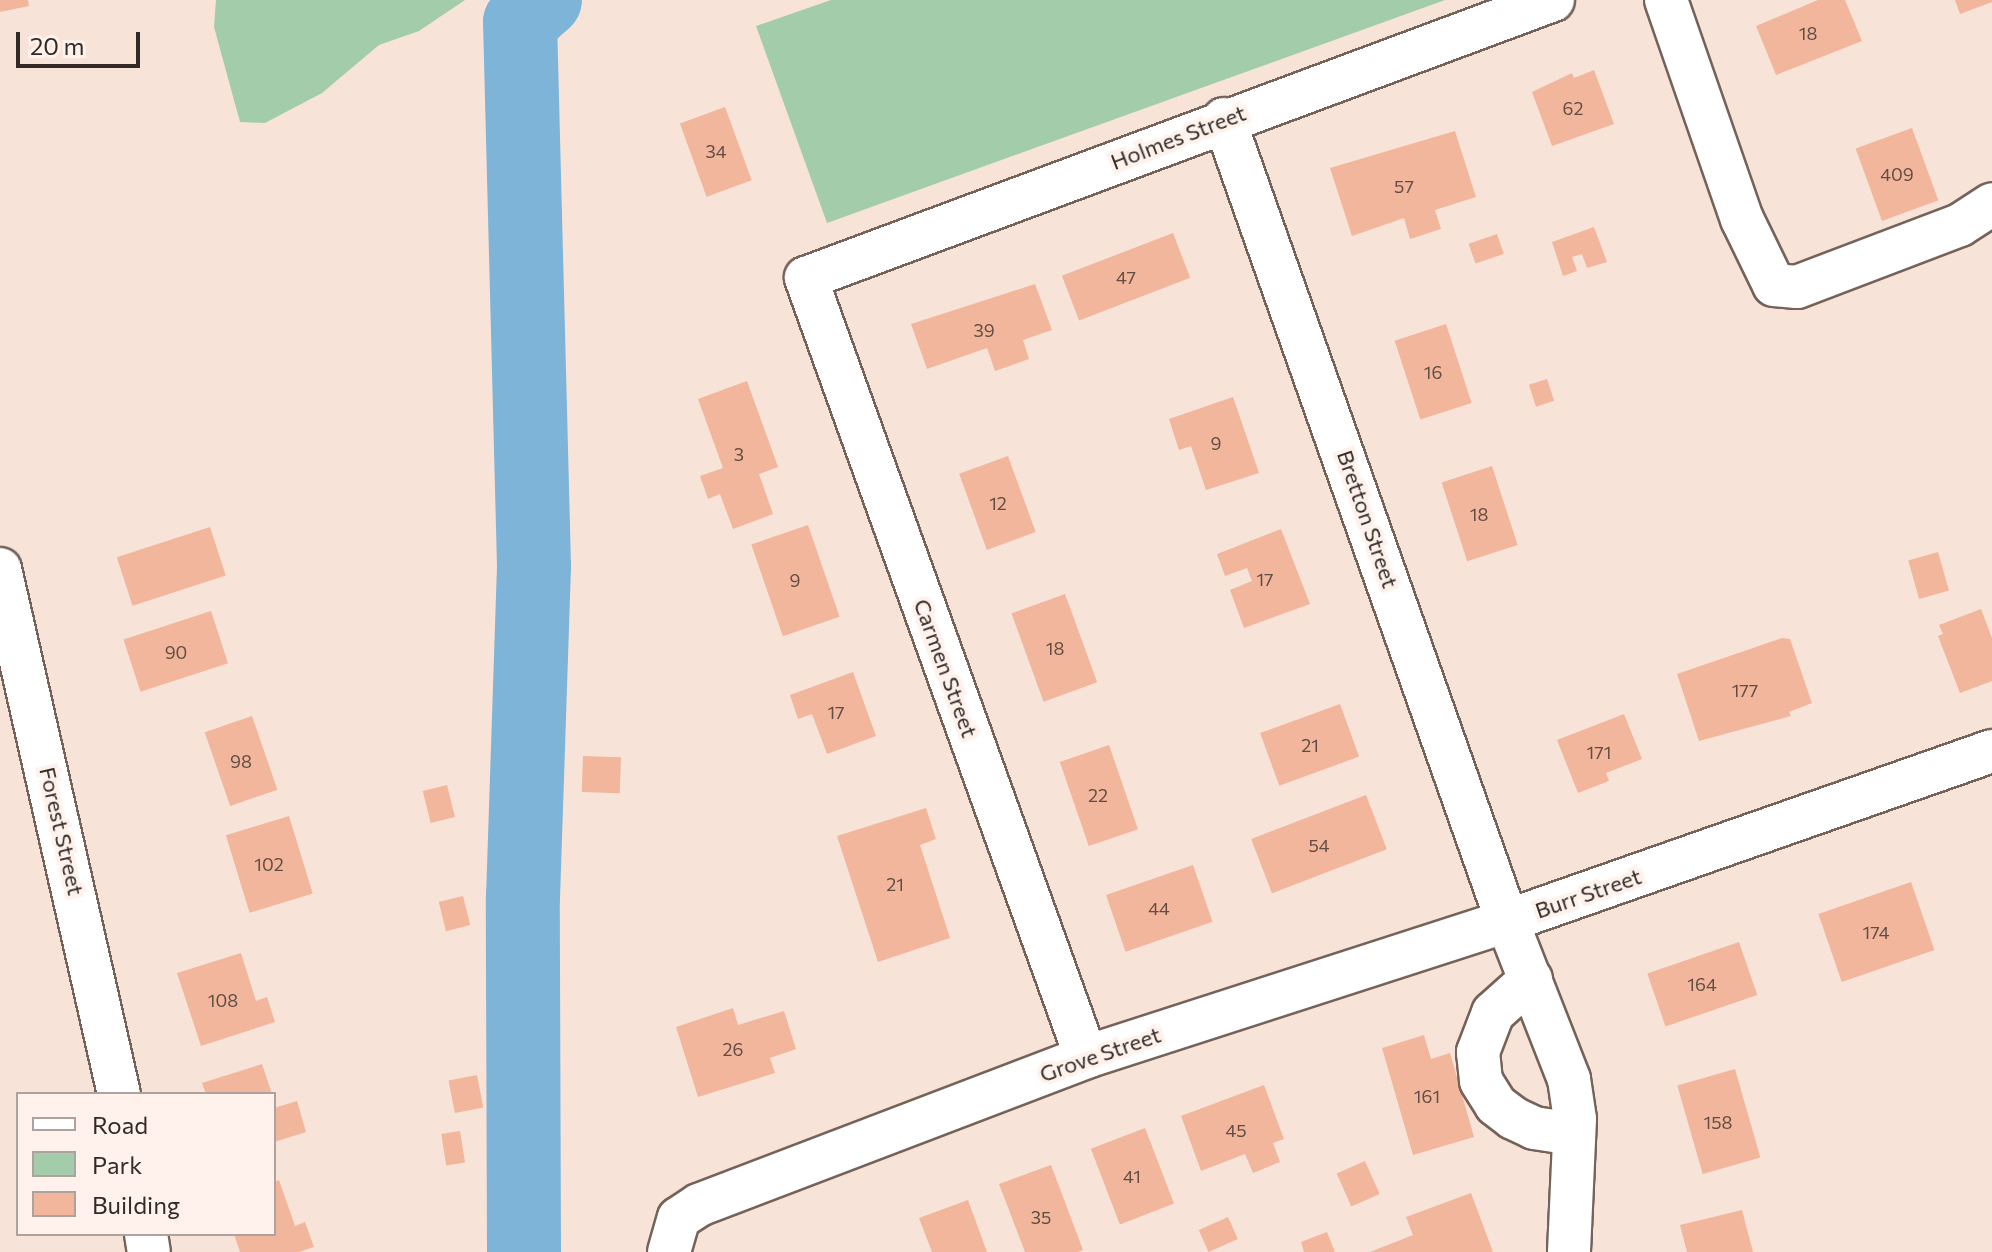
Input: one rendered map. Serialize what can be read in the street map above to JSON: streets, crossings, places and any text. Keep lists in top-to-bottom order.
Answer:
{
  "streets": {
    "street": [
      "Holmes Street",
      "Bretton Street",
      "Carmen Street",
      "Forest Street",
      "Burr Street",
      "Grove Street"
    ]
  },
  "crossings": [
    ["Holmes Street", "Bretton Street"],
    ["Holmes Street", "Carmen Street"],
    ["Bretton Street", "Burr Street"],
    ["Bretton Street", "Grove Street"],
    ["Carmen Street", "Grove Street"],
    ["Burr Street", "Grove Street"]
  ],
  "house_numbers": [
    "18",
    "62",
    "34",
    "409",
    "57",
    "47",
    "39",
    "16",
    "9",
    "3",
    "12",
    "18",
    "17",
    "9",
    "18",
    "90",
    "177",
    "17",
    "21",
    "171",
    "98",
    "22",
    "54",
    "102",
    "21",
    "44",
    "174",
    "164",
    "108",
    "26",
    "161",
    "158",
    "45",
    "41",
    "35"
  ],
  "legend": ["Road", "Park", "Building"],
  "scale_bar": "20 m"
}
